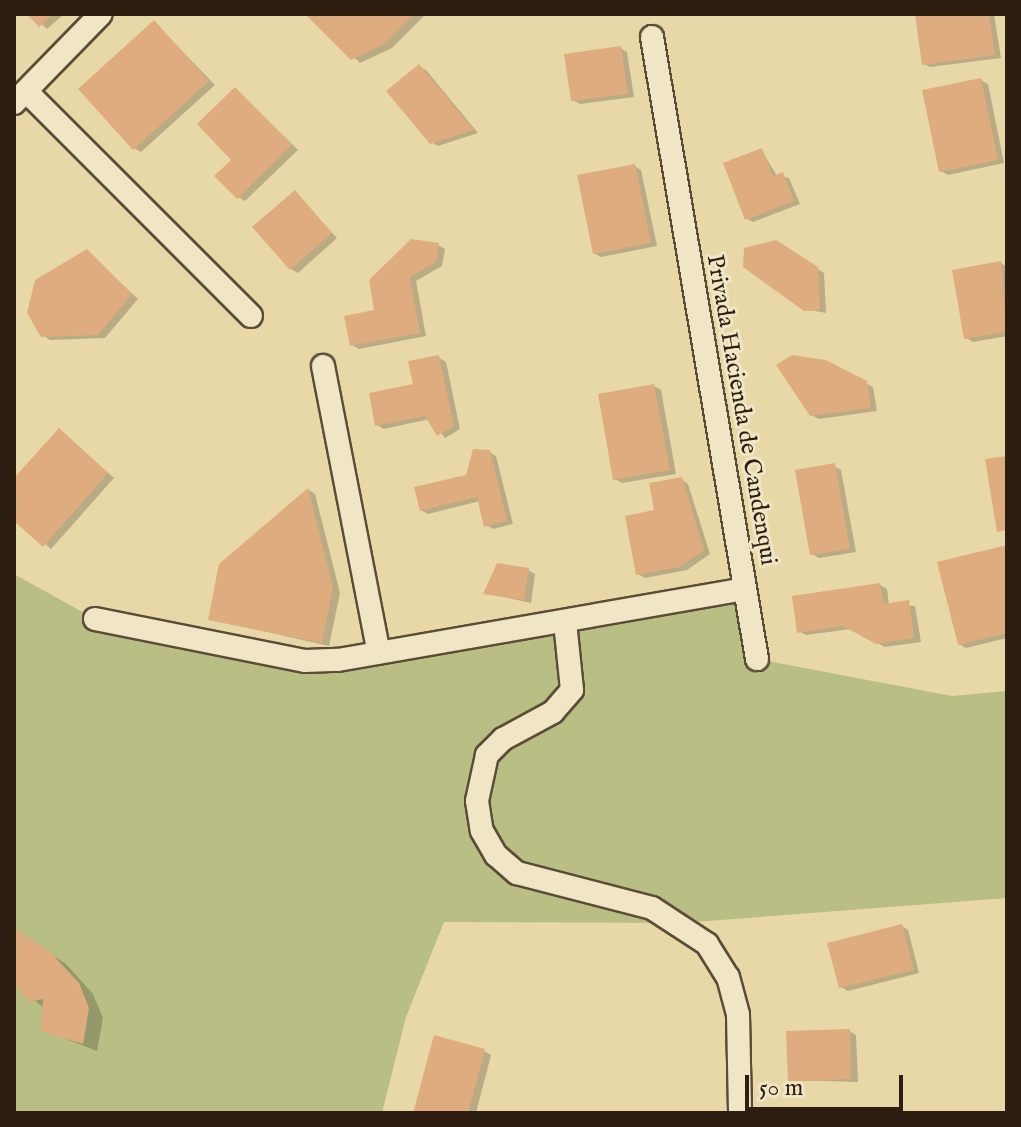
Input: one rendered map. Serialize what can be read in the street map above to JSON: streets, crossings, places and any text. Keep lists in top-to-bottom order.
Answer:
{
  "streets": {
    "street": ["Privada Hacienda de Candenqui"]
  },
  "scale_bar": "50 m"
}
